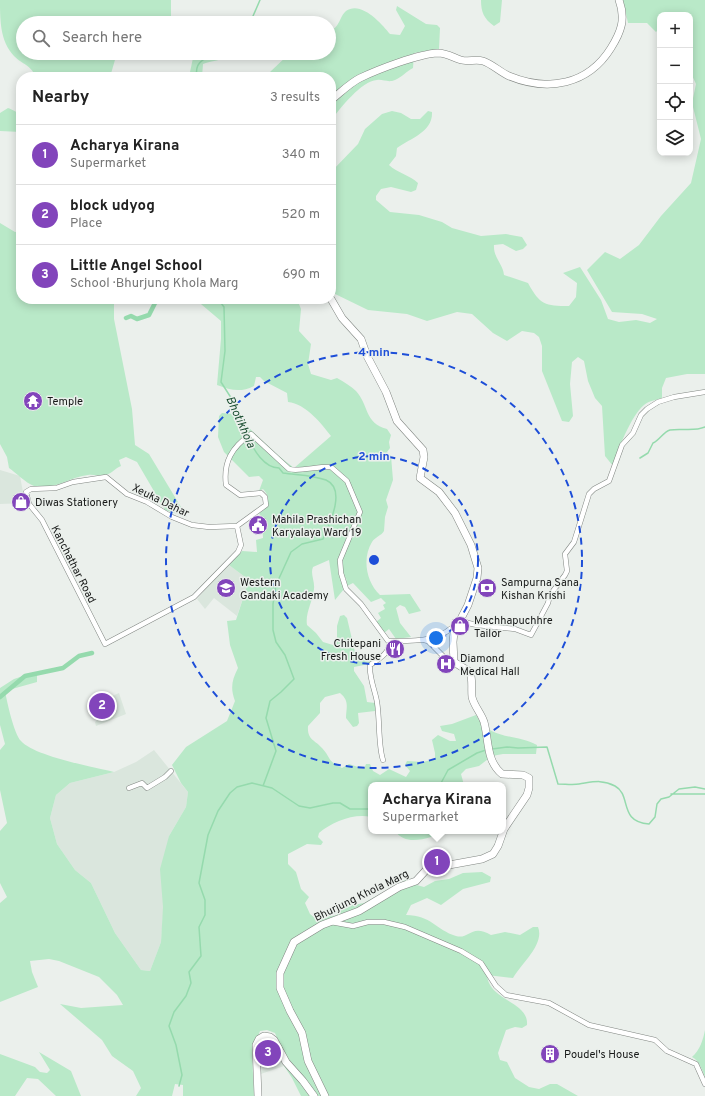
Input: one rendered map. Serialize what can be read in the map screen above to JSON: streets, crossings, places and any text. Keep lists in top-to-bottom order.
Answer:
{
  "streets": {
    "main road": ["Bhurjung Khola Marg"],
    "street": ["Xeuka Dahar", "Kanchathar Road"]
  },
  "crossings": [
    ["Xeuka Dahar", "Kanchathar Road"]
  ],
  "water": ["Bhotikhola"],
  "places": {
    "temple": ["Temple"],
    "shop": ["Diwas Stationery", "Machhapuchhre Tailor"],
    "public building": ["Mahila Prashichan Karyalaya Ward 19"],
    "school or university": ["Western Gandaki Academy"],
    "bank": ["Sampurna Sana Kishan Krishi"],
    "restaurant": ["Chitepani Fresh House"],
    "hospital": ["Diamond Medical Hall"],
    "building": ["Poudel's House"]
  },
  "page": {
    "map_buttons": ["+", "−"],
    "search": "Search here",
    "heading": ["Nearby", "3 results"],
    "list": [
      {
        "mark": "1",
        "name": "Acharya Kirana",
        "note": "Supermarket",
        "value": "340 m"
      },
      {
        "mark": "2",
        "name": "block udyog",
        "note": "Place",
        "value": "520 m"
      },
      {
        "mark": "3",
        "name": "Little Angel School",
        "note": "School · Bhurjung Khola Marg",
        "value": "690 m"
      }
    ],
    "pins": ["2", "1", "3"],
    "popup": ["Acharya Kirana", "Supermarket"]
  },
  "rings": ["4 min", "2 min"]
}
